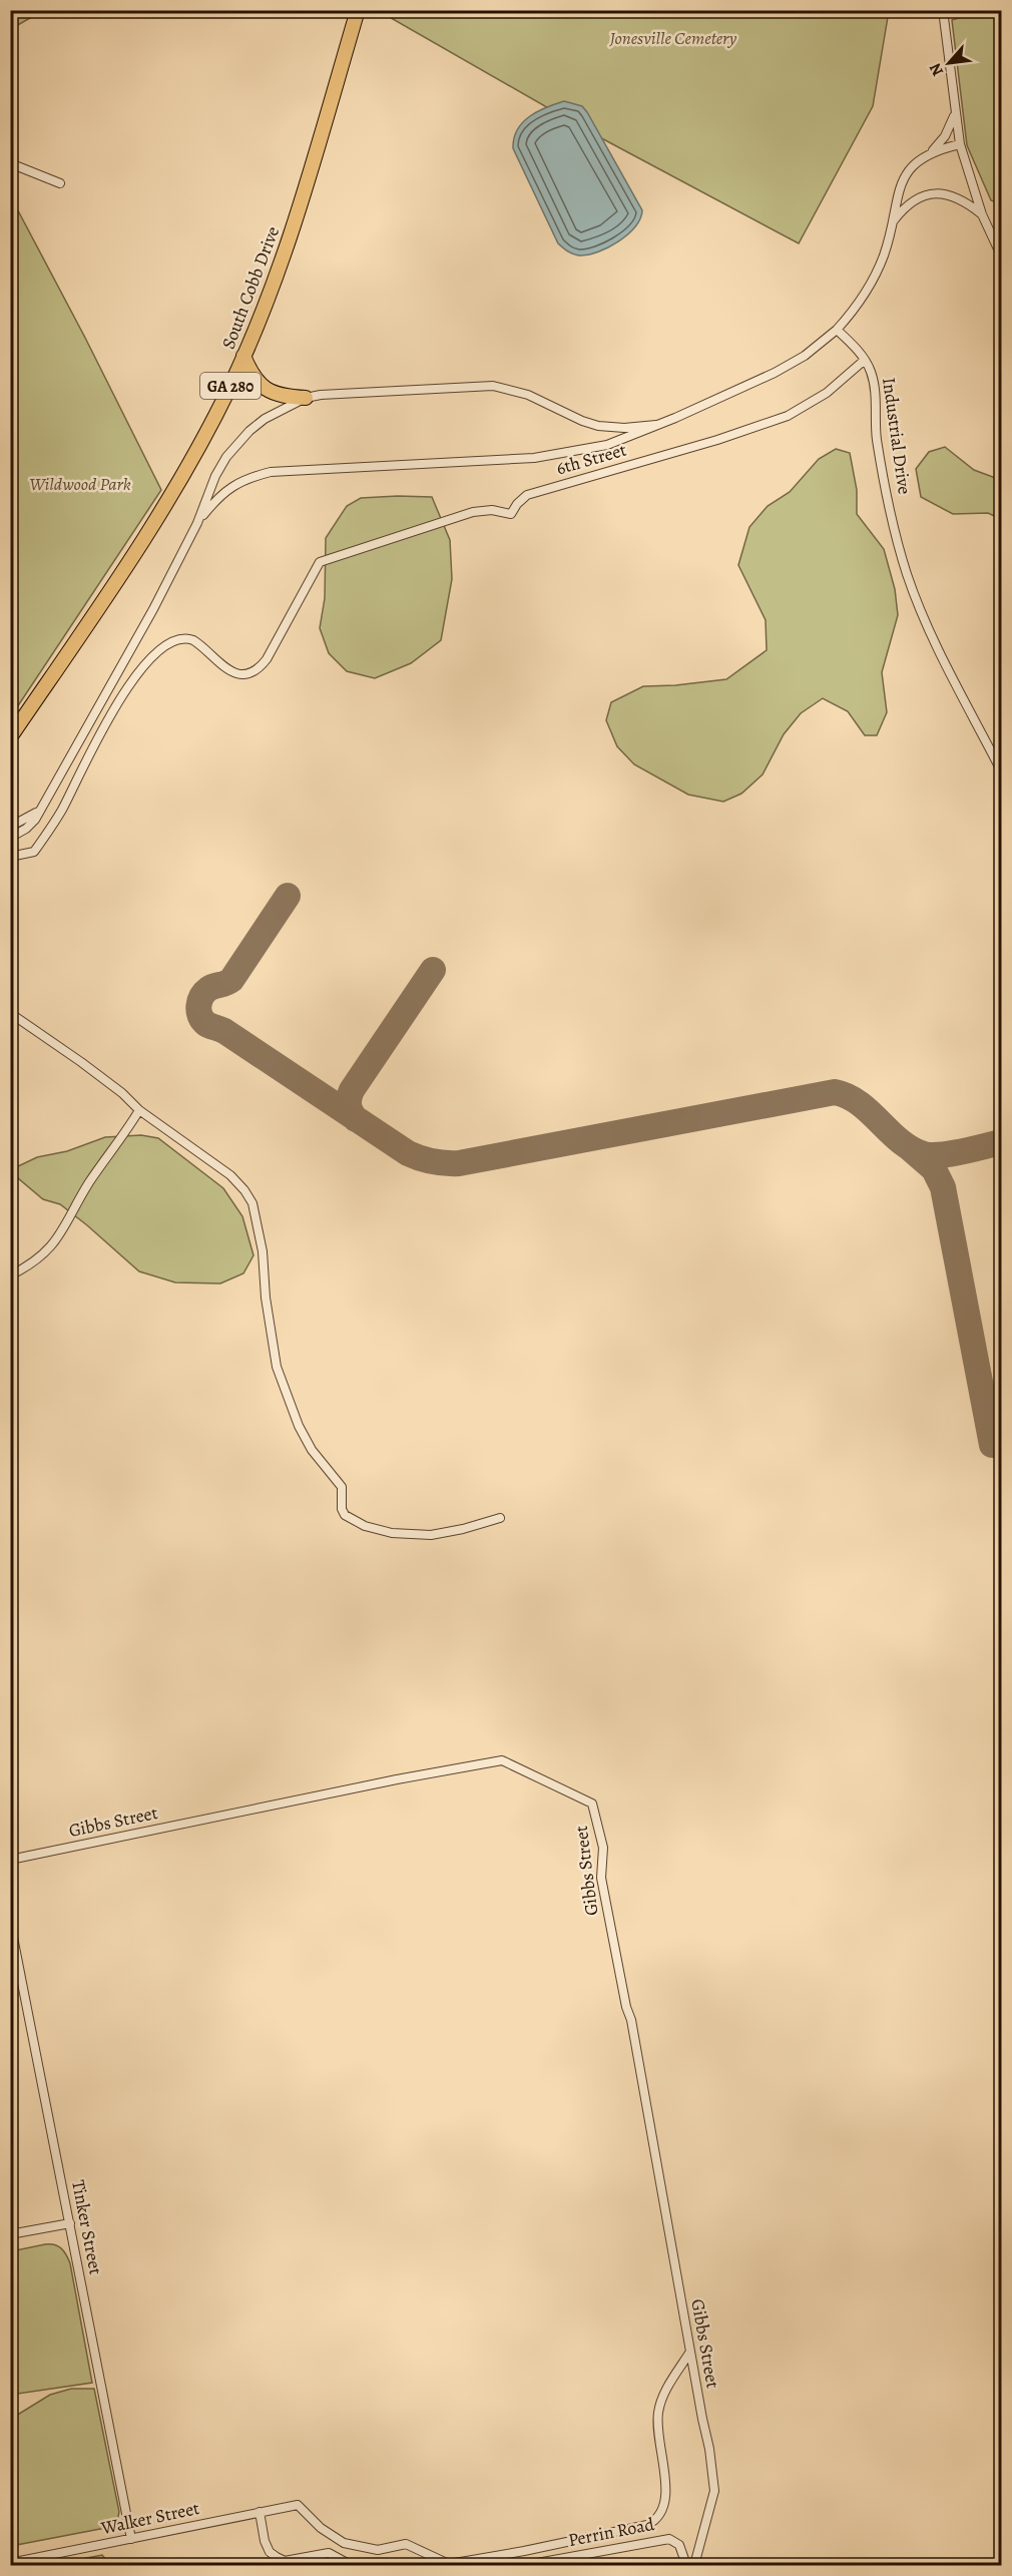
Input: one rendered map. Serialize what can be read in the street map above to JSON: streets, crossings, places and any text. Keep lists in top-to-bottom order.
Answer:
{
  "streets": {
    "main road": ["South Cobb Drive", "GA 280"],
    "street": [
      "Industrial Drive",
      "6th Street",
      "Gibbs Street",
      "Tinker Street",
      "Walker Street",
      "Perrin Road"
    ]
  },
  "crossings": [
    ["Industrial Drive", "6th Street"],
    ["Gibbs Street", "Walker Street"],
    ["Tinker Street", "Walker Street"]
  ],
  "parks": ["Jonesville Cemetery", "Wildwood Park"],
  "north": "bottom left"
}
